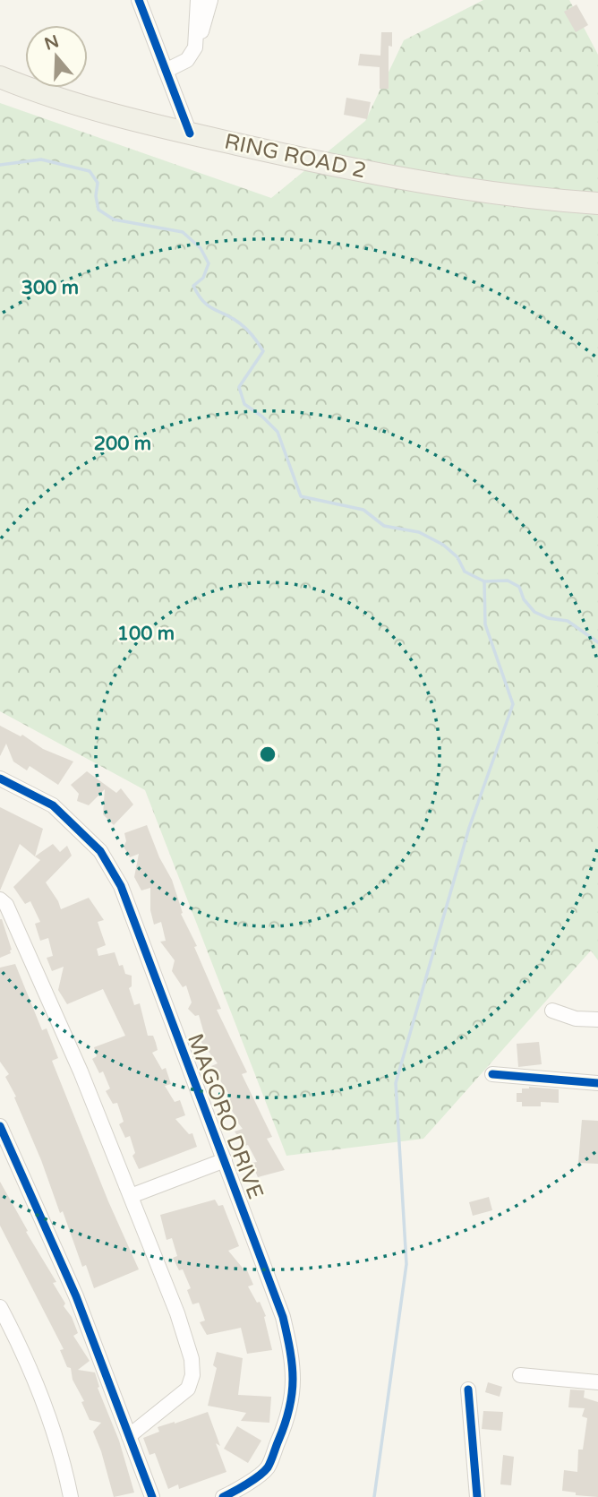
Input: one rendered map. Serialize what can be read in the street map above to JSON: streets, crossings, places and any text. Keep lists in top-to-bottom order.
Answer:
{
  "streets": {
    "main road": ["RING ROAD 2"],
    "street": ["MAGORO DRIVE"]
  },
  "north": "top",
  "rings": ["300 m", "200 m", "100 m"]
}
